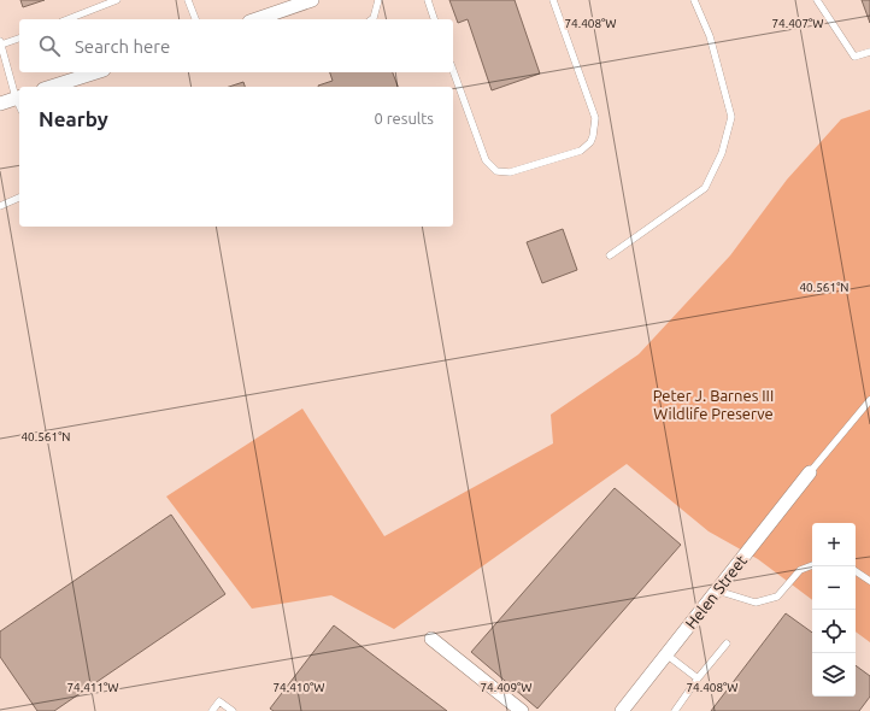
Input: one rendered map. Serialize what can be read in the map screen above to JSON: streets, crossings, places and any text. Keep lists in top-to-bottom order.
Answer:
{
  "streets": {
    "street": ["Helen Street"]
  },
  "parks": ["Peter J. Barnes III Wildlife Preserve"],
  "page": {
    "search": "Search here",
    "heading": ["Nearby", "0 results"],
    "map_buttons": ["+", "−"]
  },
  "coordinates": [
    "74.408°W",
    "74.407°W",
    "40.561°N",
    "74.411°W",
    "74.410°W",
    "74.409°W"
  ]
}
